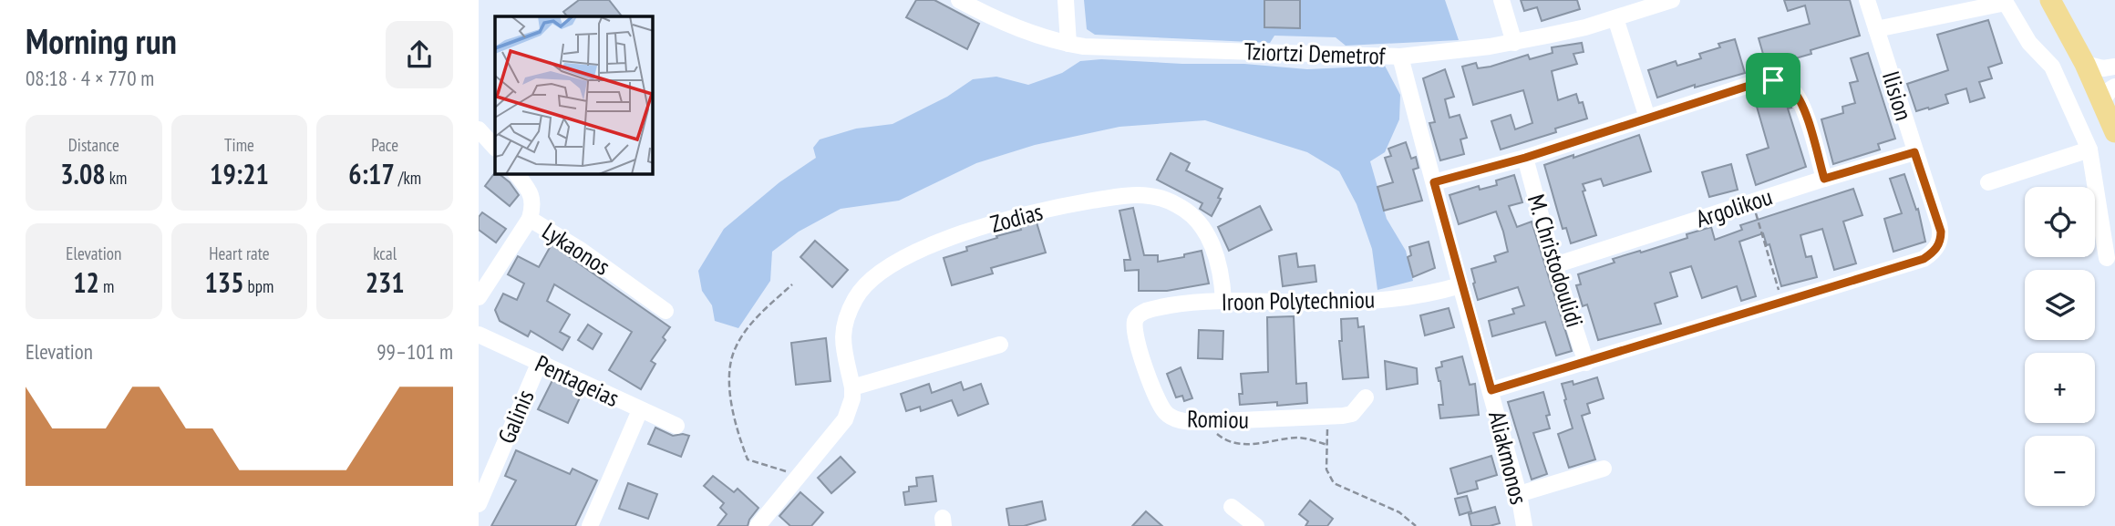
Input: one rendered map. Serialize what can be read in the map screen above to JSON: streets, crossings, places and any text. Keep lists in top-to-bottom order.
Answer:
{
  "streets": {
    "street": [
      "Tziortzi Demetrof",
      "Ilision",
      "Argolikou",
      "Zodias",
      "Lykaonos",
      "M. Christodoulidi",
      "Iroon Polytechniou",
      "Pentageias",
      "Galinis",
      "Romiou",
      "Aliakmonos"
    ]
  },
  "crossings": [
    ["Tziortzi Demetrof", "Aliakmonos"],
    ["Ilision", "Argolikou"],
    ["Argolikou", "M. Christodoulidi"],
    ["Zodias", "Iroon Polytechniou"],
    ["Iroon Polytechniou", "Romiou"],
    ["Iroon Polytechniou", "Aliakmonos"],
    ["Pentageias", "Galinis"]
  ],
  "page": {
    "heading": ["Morning run", "08:18 · 4 × 770 m"],
    "stats": [
      ["Distance", "3.08 km"],
      ["Time", "19:21"],
      ["Pace", "6:17 /km"],
      ["Elevation", "12 m"],
      ["Heart rate", "135 bpm"],
      ["kcal", "231"]
    ],
    "map_buttons": ["+", "−"],
    "chart": ["Elevation", "99–101 m"]
  }
}
